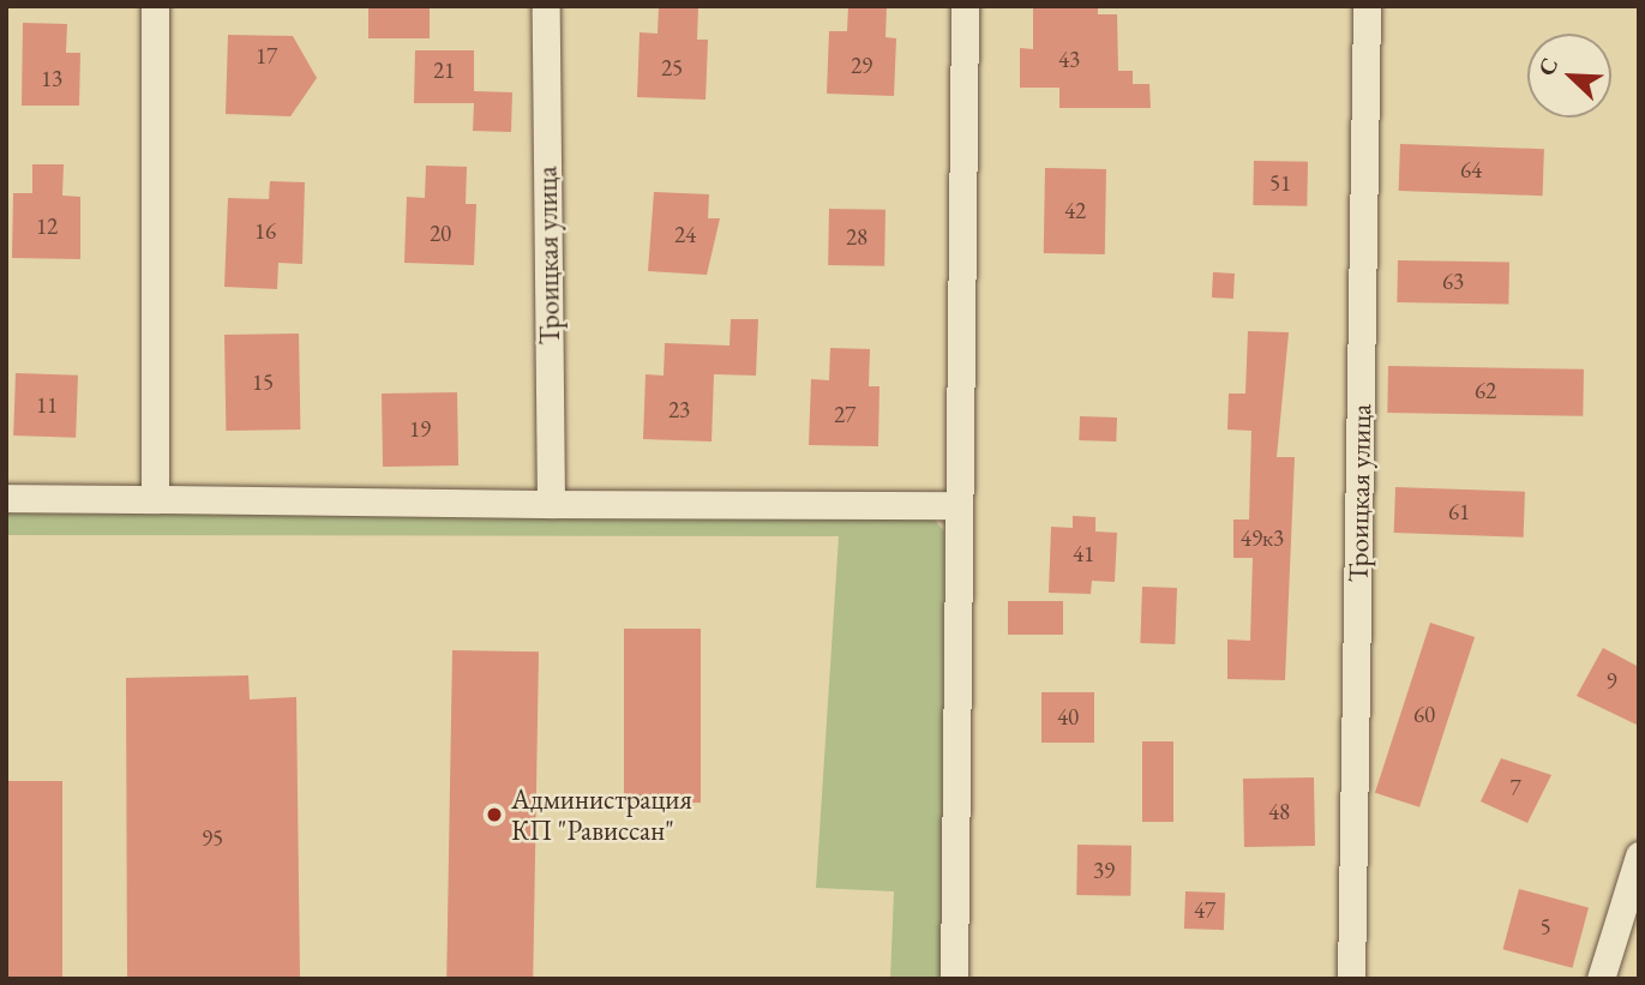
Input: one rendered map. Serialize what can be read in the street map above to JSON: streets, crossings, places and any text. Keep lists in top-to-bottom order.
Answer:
{
  "streets": {
    "street": ["Троицкая улица"]
  },
  "places": ["Администрация КП \"Рависсан\""],
  "house_numbers": [
    "17",
    "43",
    "29",
    "25",
    "21",
    "13",
    "64",
    "51",
    "42",
    "12",
    "16",
    "20",
    "24",
    "28",
    "63",
    "15",
    "62",
    "11",
    "23",
    "27",
    "19",
    "61",
    "49к3",
    "41",
    "9",
    "60",
    "40",
    "7",
    "48",
    "95",
    "39",
    "47",
    "5"
  ],
  "north": "top left"
}
